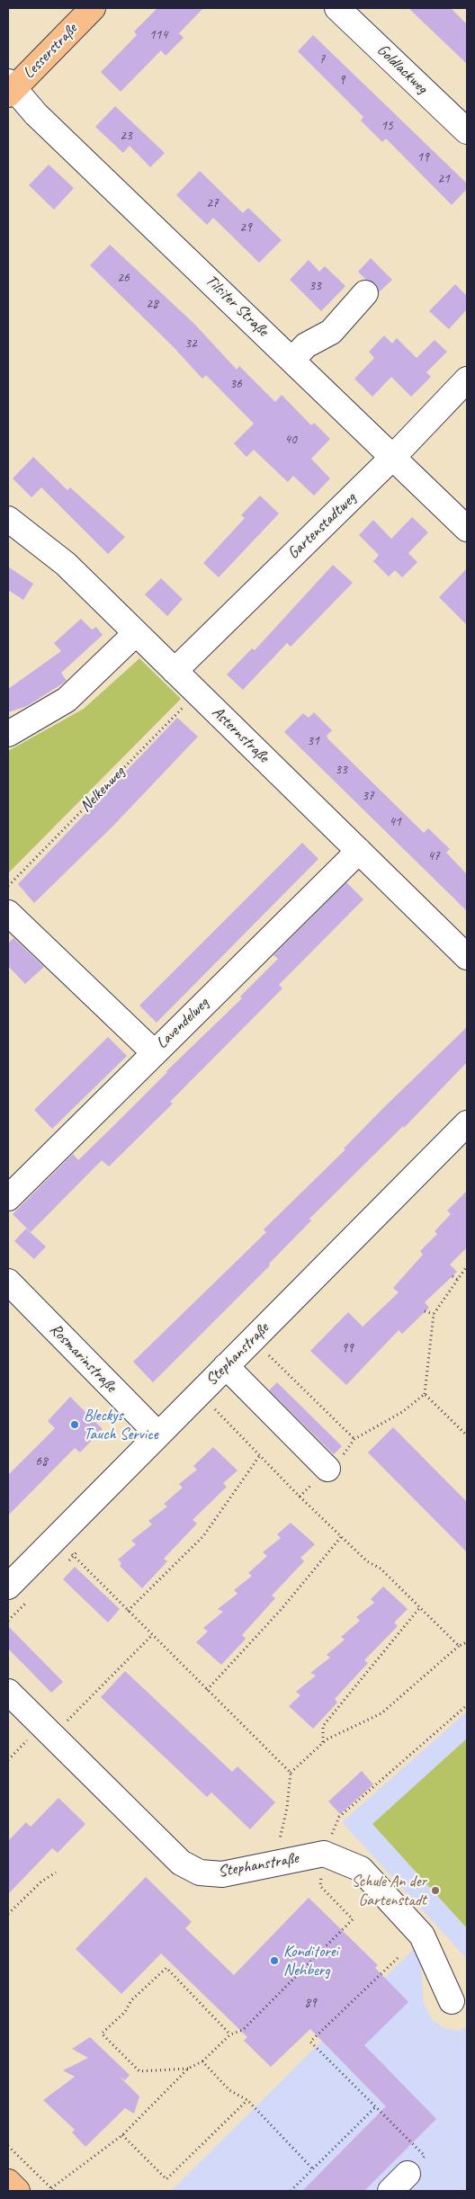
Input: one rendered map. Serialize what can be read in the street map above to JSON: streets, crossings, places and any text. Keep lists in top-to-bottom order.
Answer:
{
  "streets": {
    "main road": ["Lesserstraße"],
    "street": [
      "Goldlackweg",
      "Tilsiter Straße",
      "Gartenstadtweg",
      "Asternstraße",
      "Lavendelweg",
      "Stephanstraße",
      "Rosmarinstraße"
    ],
    "path": ["Nelkenweg"]
  },
  "crossings": [
    ["Lesserstraße", "Tilsiter Straße"],
    ["Tilsiter Straße", "Gartenstadtweg"],
    ["Gartenstadtweg", "Asternstraße"],
    ["Asternstraße", "Nelkenweg"],
    ["Asternstraße", "Lavendelweg"],
    ["Stephanstraße", "Rosmarinstraße"]
  ],
  "places": ["Bleckys Tauch Service", "Schule An der Gartenstadt", "Konditorei Nehberg"],
  "house_numbers": [
    "114",
    "7",
    "9",
    "15",
    "23",
    "19",
    "21",
    "27",
    "29",
    "26",
    "33",
    "28",
    "32",
    "36",
    "40",
    "31",
    "33",
    "37",
    "41",
    "47",
    "99",
    "68",
    "89"
  ]
}
